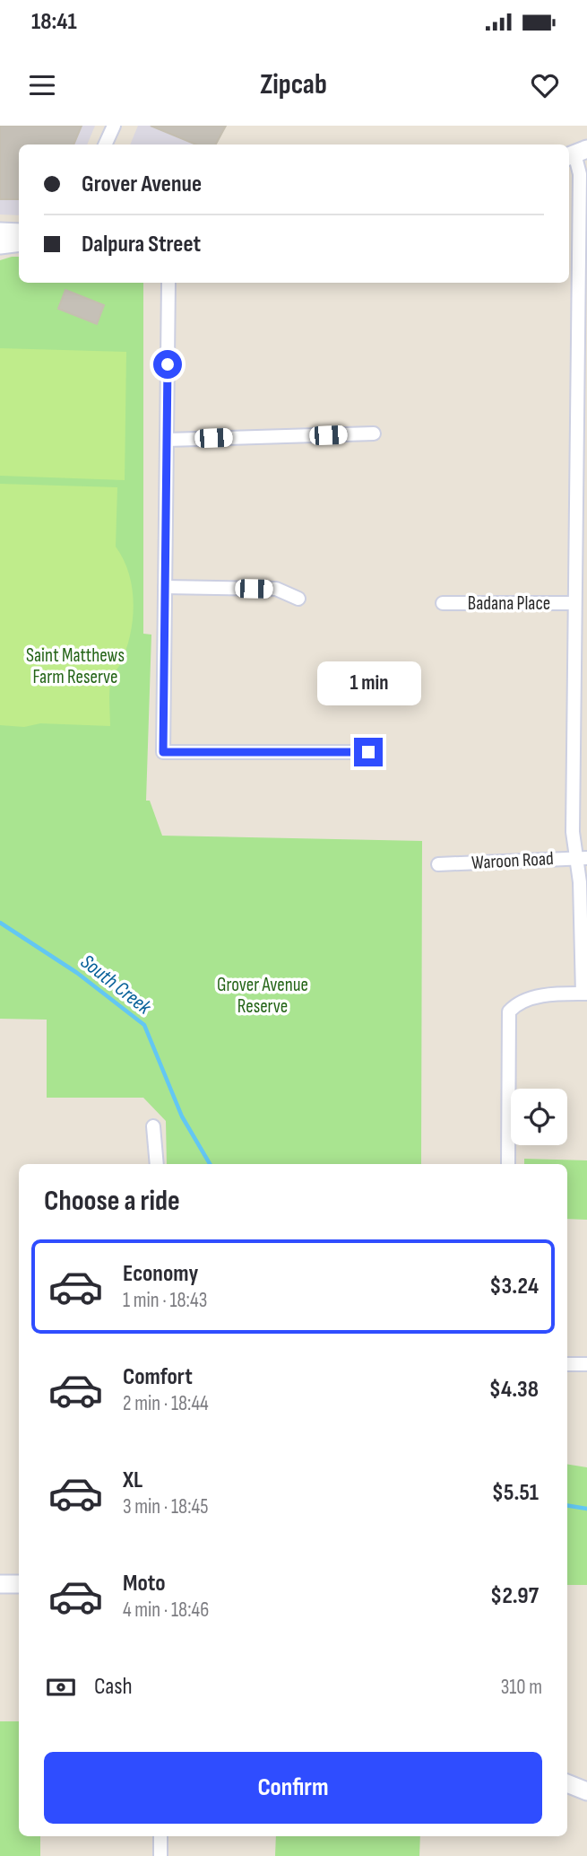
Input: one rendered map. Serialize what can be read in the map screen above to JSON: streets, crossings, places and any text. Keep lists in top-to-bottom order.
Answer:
{
  "streets": {
    "street": ["Badana Place", "Waroon Road"]
  },
  "water": ["South Creek"],
  "parks": ["Saint Matthews Farm Reserve", "Grover Avenue Reserve"],
  "page": {
    "status": "18:41",
    "header": "Zipcab",
    "banner": ["Grover Avenue", "Dalpura Street"],
    "bubble": "1 min",
    "heading": "Choose a ride",
    "list": [
      {
        "name": "Economy",
        "note": "1 min · 18:43",
        "value": "$3.24"
      },
      {
        "name": "Comfort",
        "note": "2 min · 18:44",
        "value": "$4.38"
      },
      {
        "name": "XL",
        "note": "3 min · 18:45",
        "value": "$5.51"
      },
      {
        "name": "Moto",
        "note": "4 min · 18:46",
        "value": "$2.97"
      }
    ],
    "pay": ["Cash", "310 m"],
    "buttons": "Confirm"
  }
}
